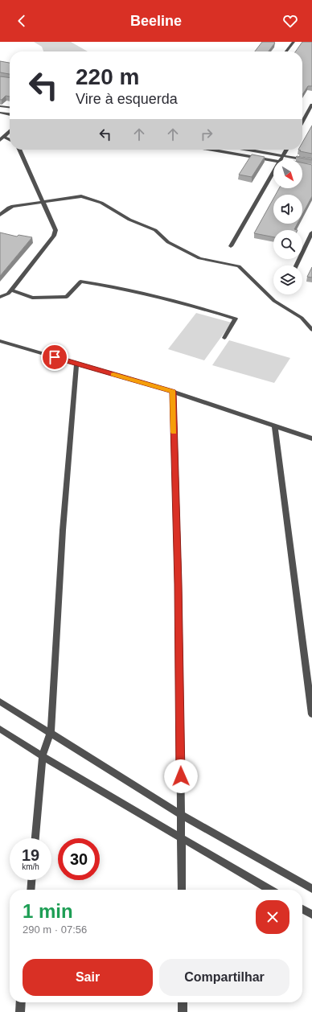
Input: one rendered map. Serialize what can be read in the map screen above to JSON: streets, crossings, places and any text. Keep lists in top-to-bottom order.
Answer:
{
  "north": "bottom right",
  "page": {
    "header": "Beeline",
    "turn": ["220 m", "Vire à esquerda"],
    "speed": "19 km/h",
    "limit": "30",
    "heading": ["1 min", "290 m · 07:56"],
    "buttons": ["Sair", "Compartilhar"]
  }
}
